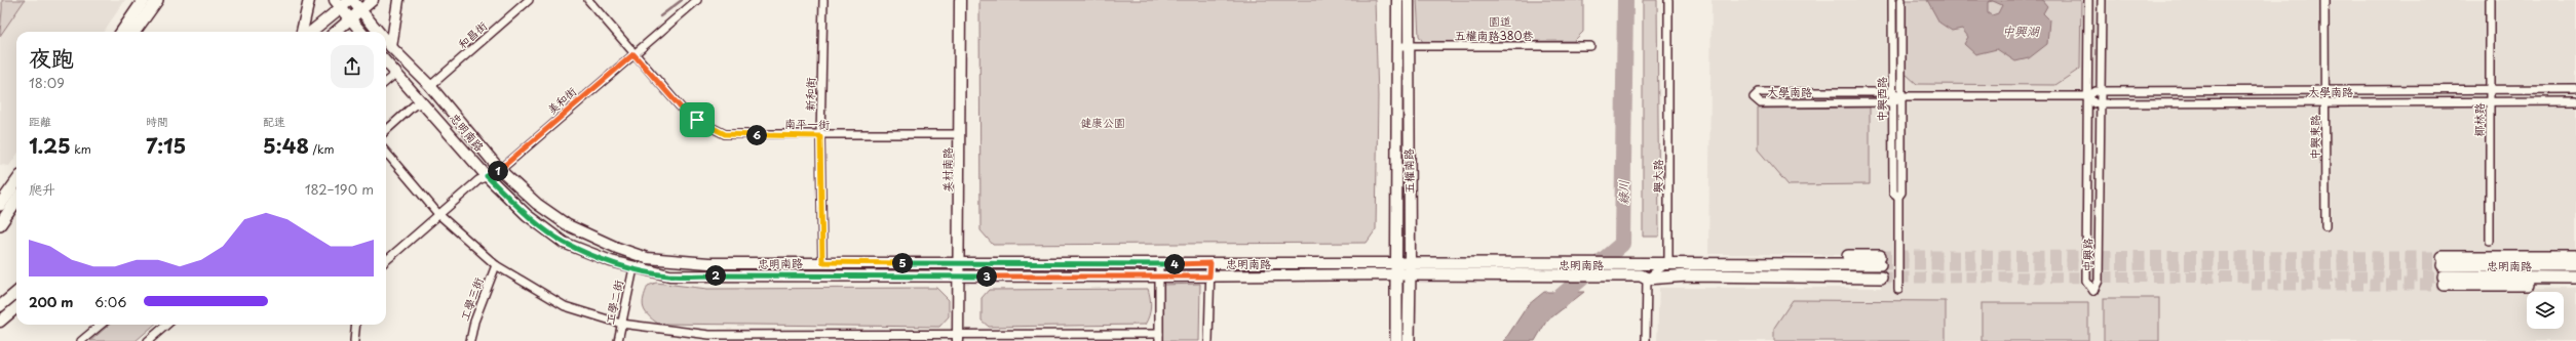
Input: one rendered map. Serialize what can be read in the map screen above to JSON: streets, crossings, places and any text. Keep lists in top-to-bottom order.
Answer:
{
  "streets": {
    "main road": ["忠明南路", "美村南路", "五權南路"],
    "street": [
      "和昌街",
      "五權南路380巷",
      "大學南路",
      "新和街",
      "中興西路",
      "美和街",
      "椰林路",
      "南平一街",
      "中興東路",
      "興大路",
      "中興路",
      "工學三街",
      "工學二街"
    ]
  },
  "crossings": [
    ["和昌街", "忠明南路"],
    ["五權南路380巷", "五權南路"],
    ["大學南路", "中興西路"],
    ["大學南路", "椰林路"],
    ["大學南路", "中興東路"],
    ["大學南路", "中興路"],
    ["新和街", "南平一街"],
    ["新和街", "忠明南路"],
    ["美和街", "南平一街"],
    ["美和街", "忠明南路"],
    ["南平一街", "美村南路"],
    ["忠明南路", "美村南路"],
    ["忠明南路", "五權南路"],
    ["忠明南路", "興大路"],
    ["忠明南路", "工學二街"]
  ],
  "water": ["中興湖", "綠川"],
  "parks": ["園道", "健康公園"],
  "page": {
    "heading": ["夜跑", "18:09"],
    "stats": [
      ["距離", "1.25 km"],
      ["時間", "7:15"],
      ["配速", "5:48 /km"]
    ],
    "pins": [
      "6",
      "1",
      "5",
      "4",
      "2",
      "3"
    ],
    "chart": ["爬升", "182–190 m"],
    "list": [
      {
        "name": "200 m",
        "note": "6:06"
      }
    ]
  }
}
